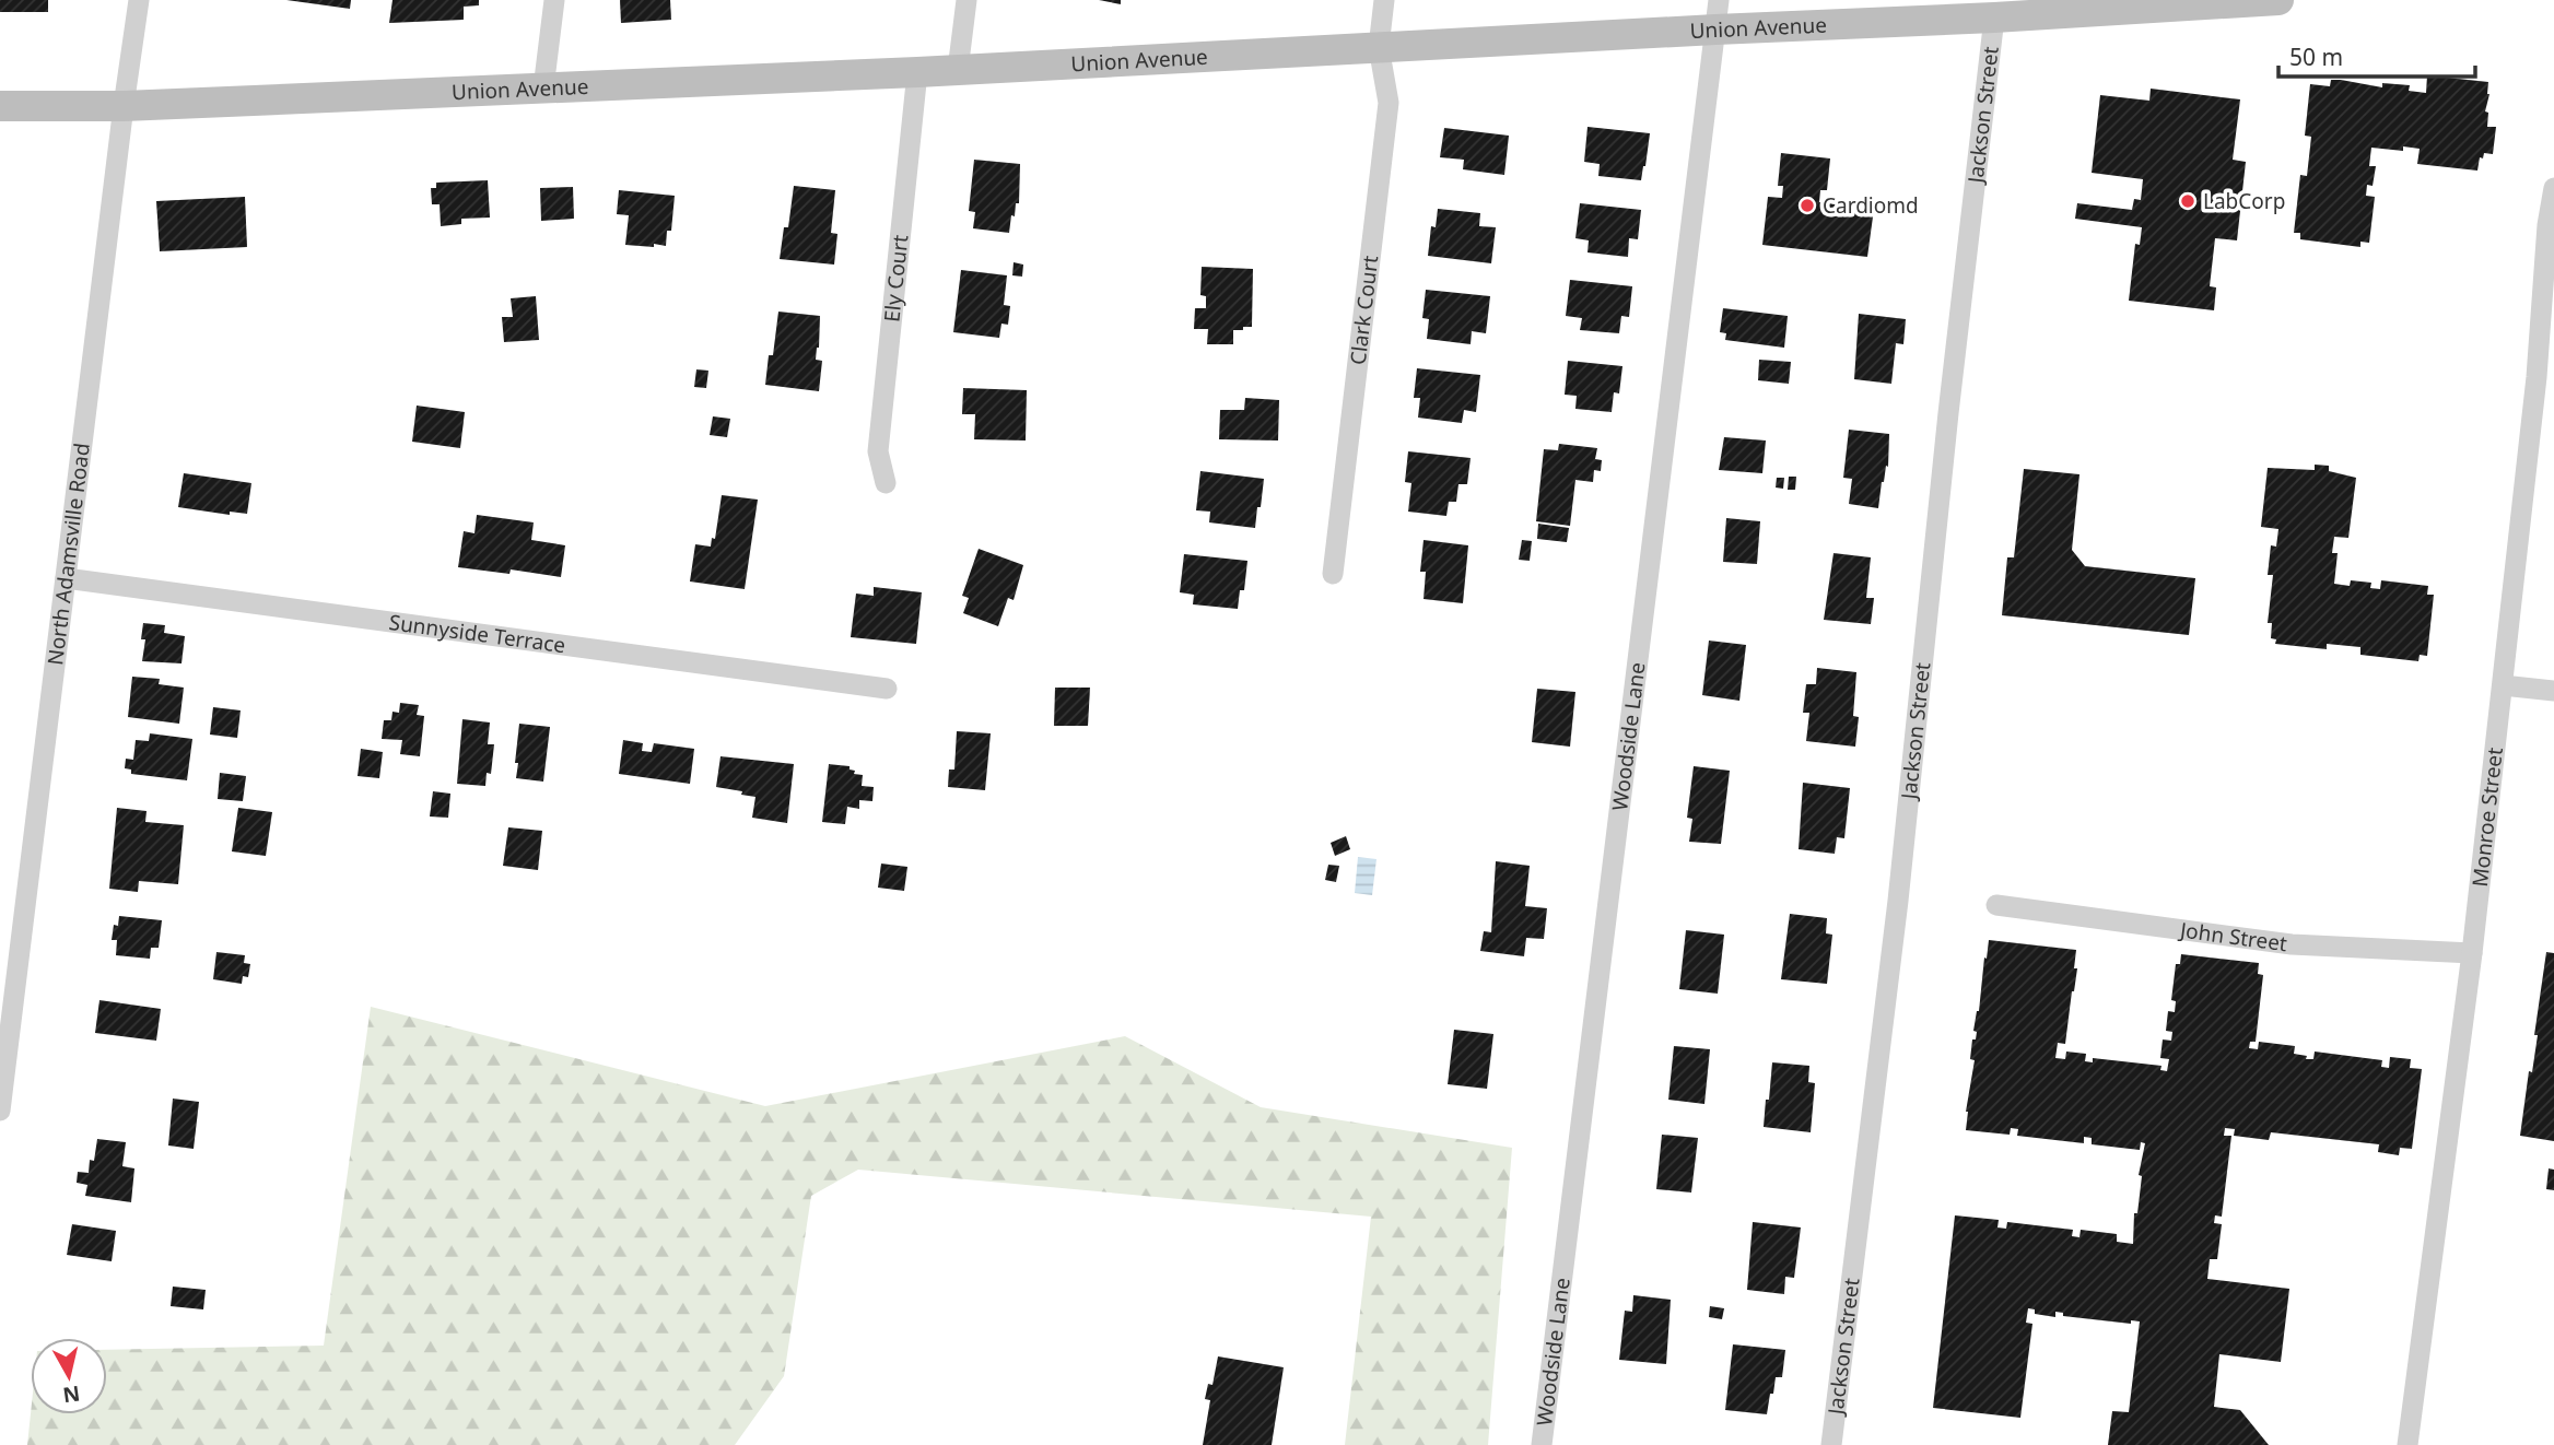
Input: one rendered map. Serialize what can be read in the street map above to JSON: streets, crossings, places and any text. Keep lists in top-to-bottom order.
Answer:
{
  "streets": {
    "street": [
      "Union Avenue",
      "Jackson Street",
      "Ely Court",
      "Clark Court",
      "North Adamsville Road",
      "Sunnyside Terrace",
      "Woodside Lane",
      "Monroe Street",
      "John Street"
    ]
  },
  "crossings": [
    ["Union Avenue", "Jackson Street"],
    ["Union Avenue", "Ely Court"],
    ["Union Avenue", "Clark Court"],
    ["Union Avenue", "North Adamsville Road"],
    ["Union Avenue", "Woodside Lane"],
    ["North Adamsville Road", "Sunnyside Terrace"],
    ["Monroe Street", "John Street"]
  ],
  "places": ["LabCorp", "Cardiomd"],
  "scale_bar": "50 m",
  "north": "bottom"
}
